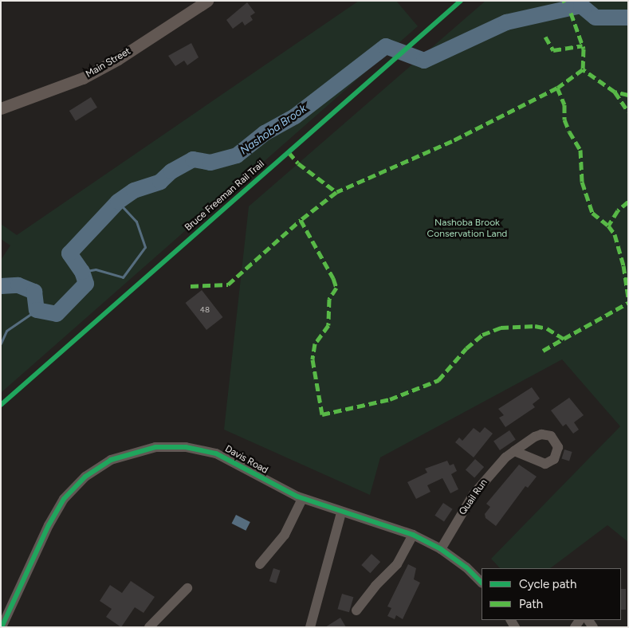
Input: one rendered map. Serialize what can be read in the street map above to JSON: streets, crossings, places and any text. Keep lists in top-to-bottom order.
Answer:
{
  "streets": {
    "main road": ["Main Street"],
    "street": ["Davis Road", "Quail Run"],
    "cycle path": ["Bruce Freeman Rail Trail"]
  },
  "crossings": [
    ["Davis Road", "Quail Run"]
  ],
  "water": ["Nashoba Brook"],
  "parks": ["Nashoba Brook Conservation Land"],
  "house_numbers": ["48"],
  "legend": ["Cycle path", "Path"]
}
